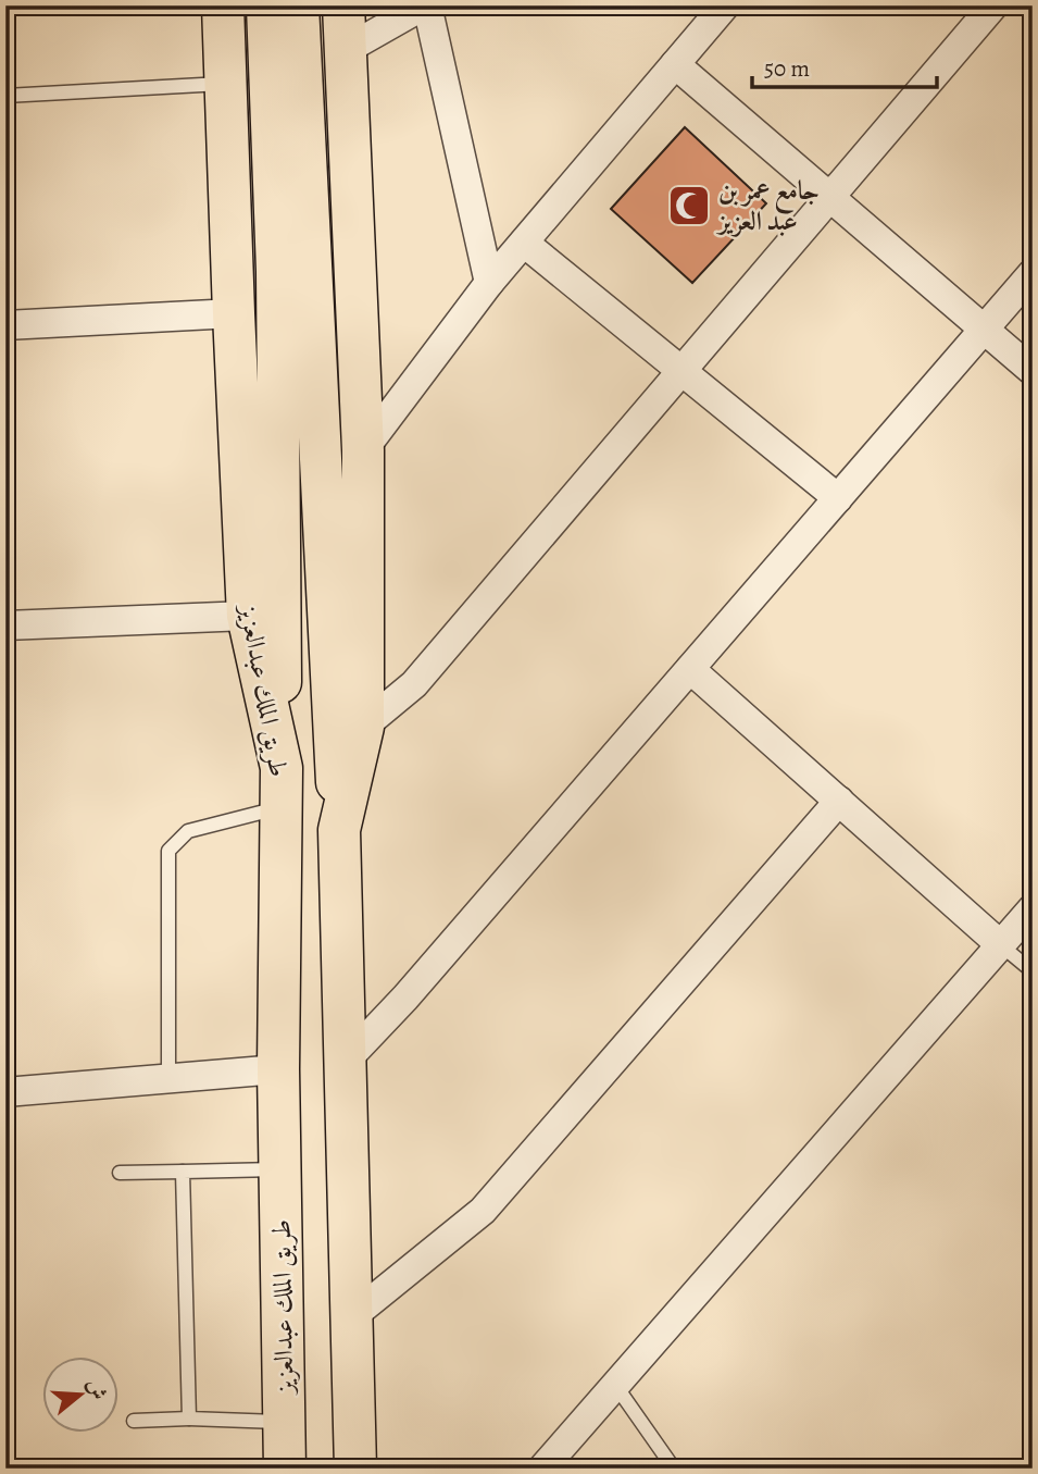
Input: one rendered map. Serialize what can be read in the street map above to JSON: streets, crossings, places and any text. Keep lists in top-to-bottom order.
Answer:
{
  "streets": {
    "main road": ["طريق الملك عبدالعزيز"]
  },
  "places": {
    "mosque": ["جامع عمر بن عبد العزيز"]
  },
  "scale_bar": "50 m",
  "north": "right"
}
